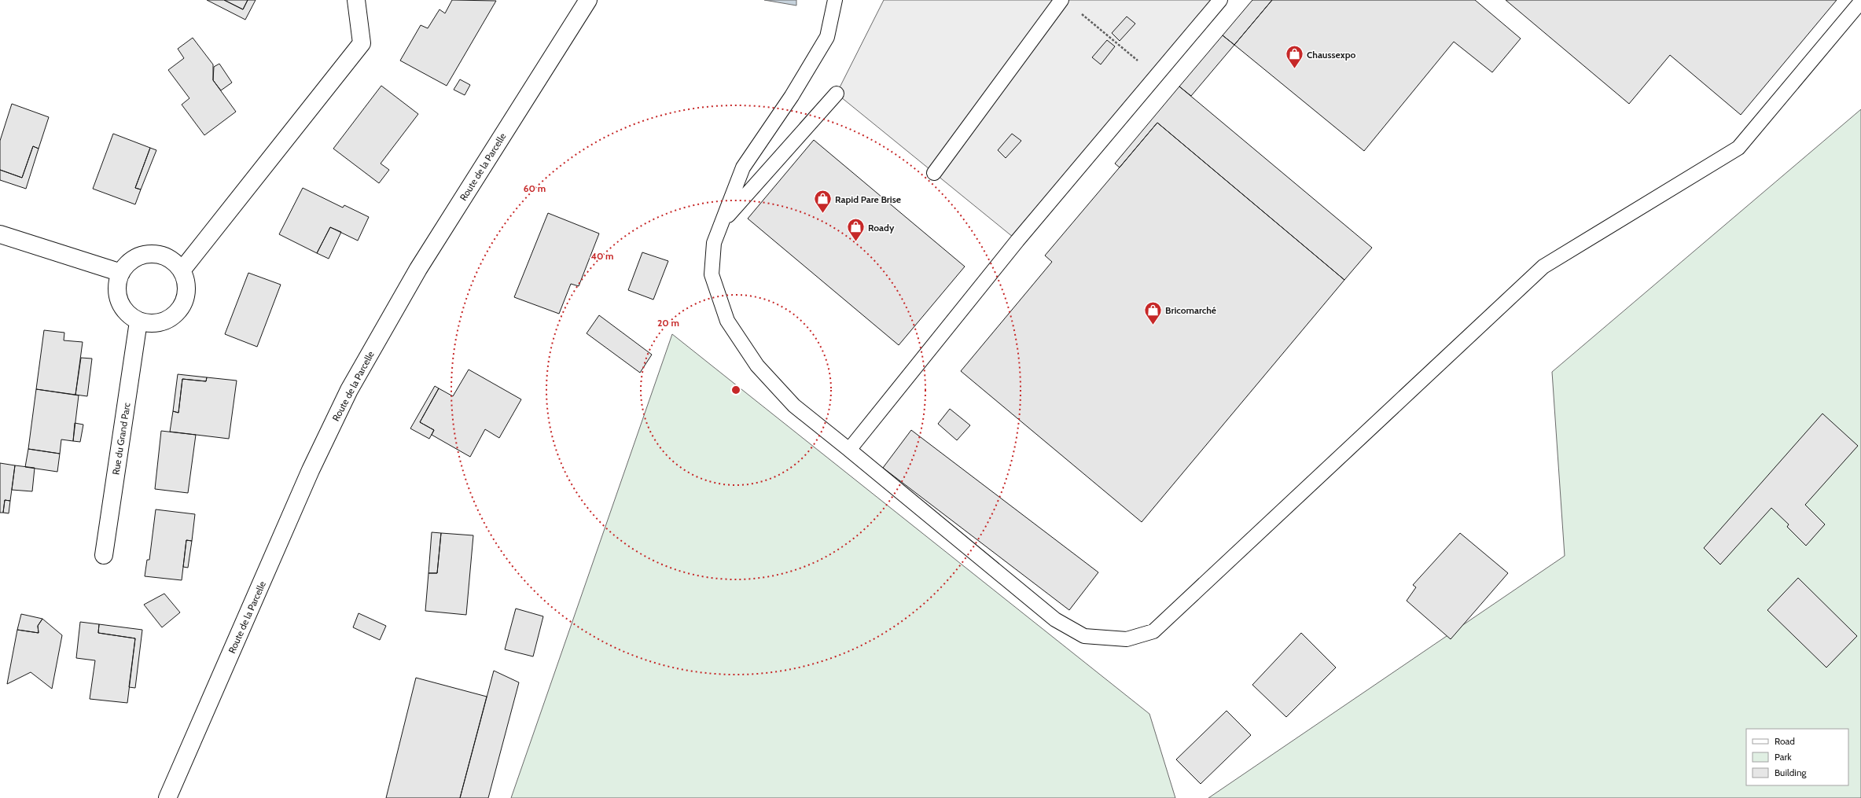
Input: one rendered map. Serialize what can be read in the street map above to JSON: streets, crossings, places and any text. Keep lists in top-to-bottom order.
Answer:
{
  "streets": {
    "street": ["Route de la Parcelle", "Rue du Grand Parc"]
  },
  "places": {
    "shop": [
      "Chaussexpo",
      "Rapid Pare Brise",
      "Roady",
      "Bricomarché"
    ]
  },
  "legend": ["Road", "Park", "Building"],
  "rings": ["60 m", "40 m", "20 m"]
}
